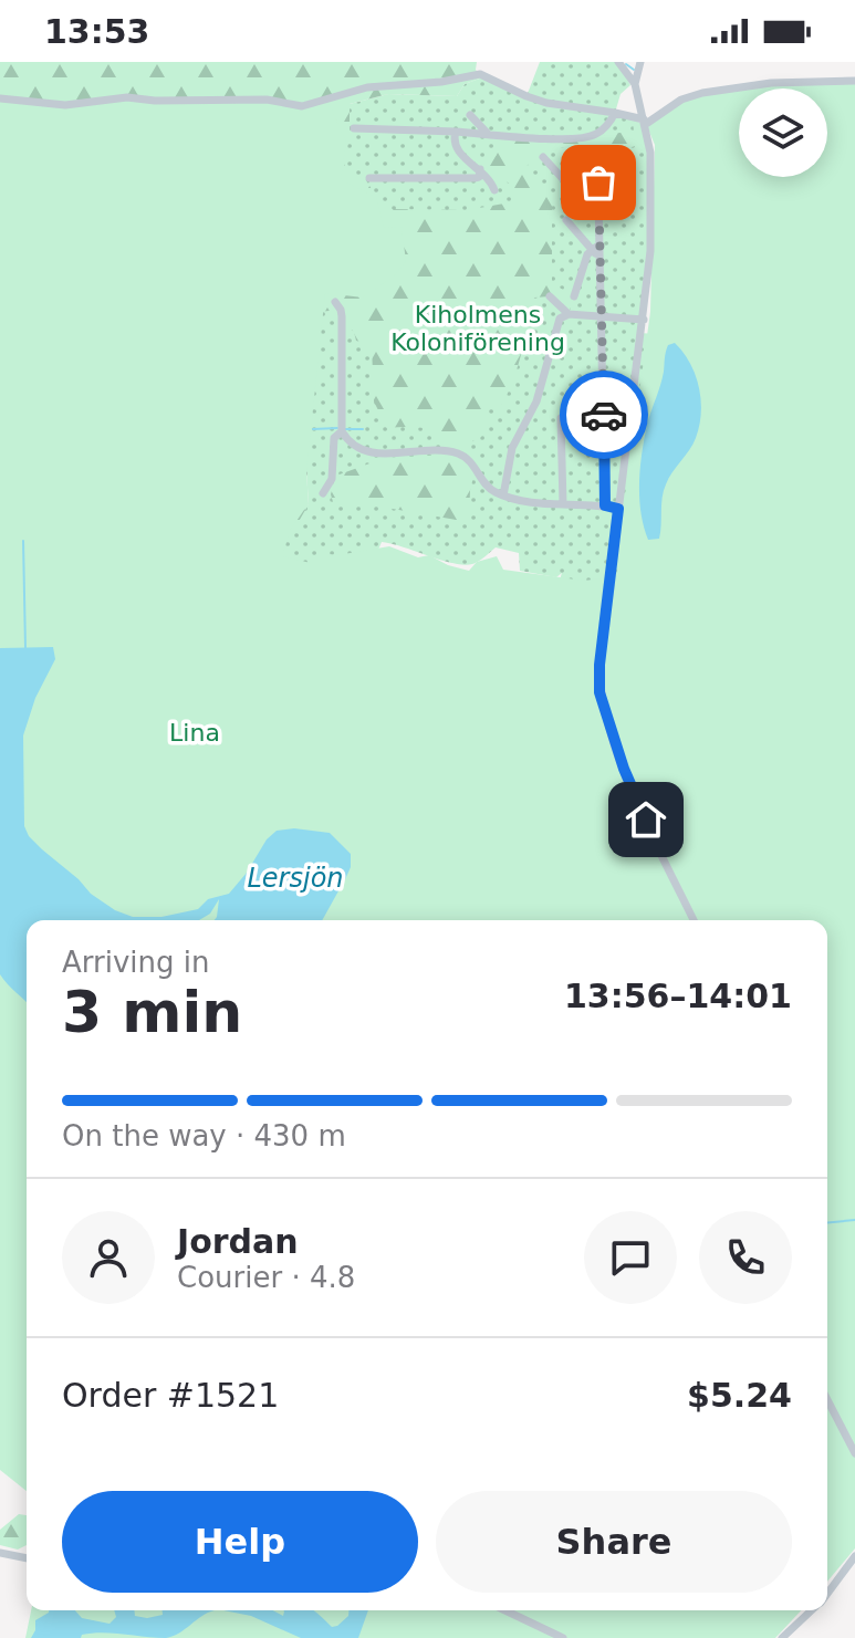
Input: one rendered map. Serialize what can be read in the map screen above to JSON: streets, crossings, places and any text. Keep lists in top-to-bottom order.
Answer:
{
  "water": ["Lersjön"],
  "parks": ["Kiholmens Koloniförening", "Lina"],
  "page": {
    "status": "13:53",
    "heading": ["3 min", "Arriving in", "13:56–14:01"],
    "panel": [
      "Jordan",
      "Courier · 4.8",
      "Order #1521",
      "$5.24"
    ],
    "bar": "On the way · 430 m",
    "buttons": ["Help", "Share"]
  }
}
